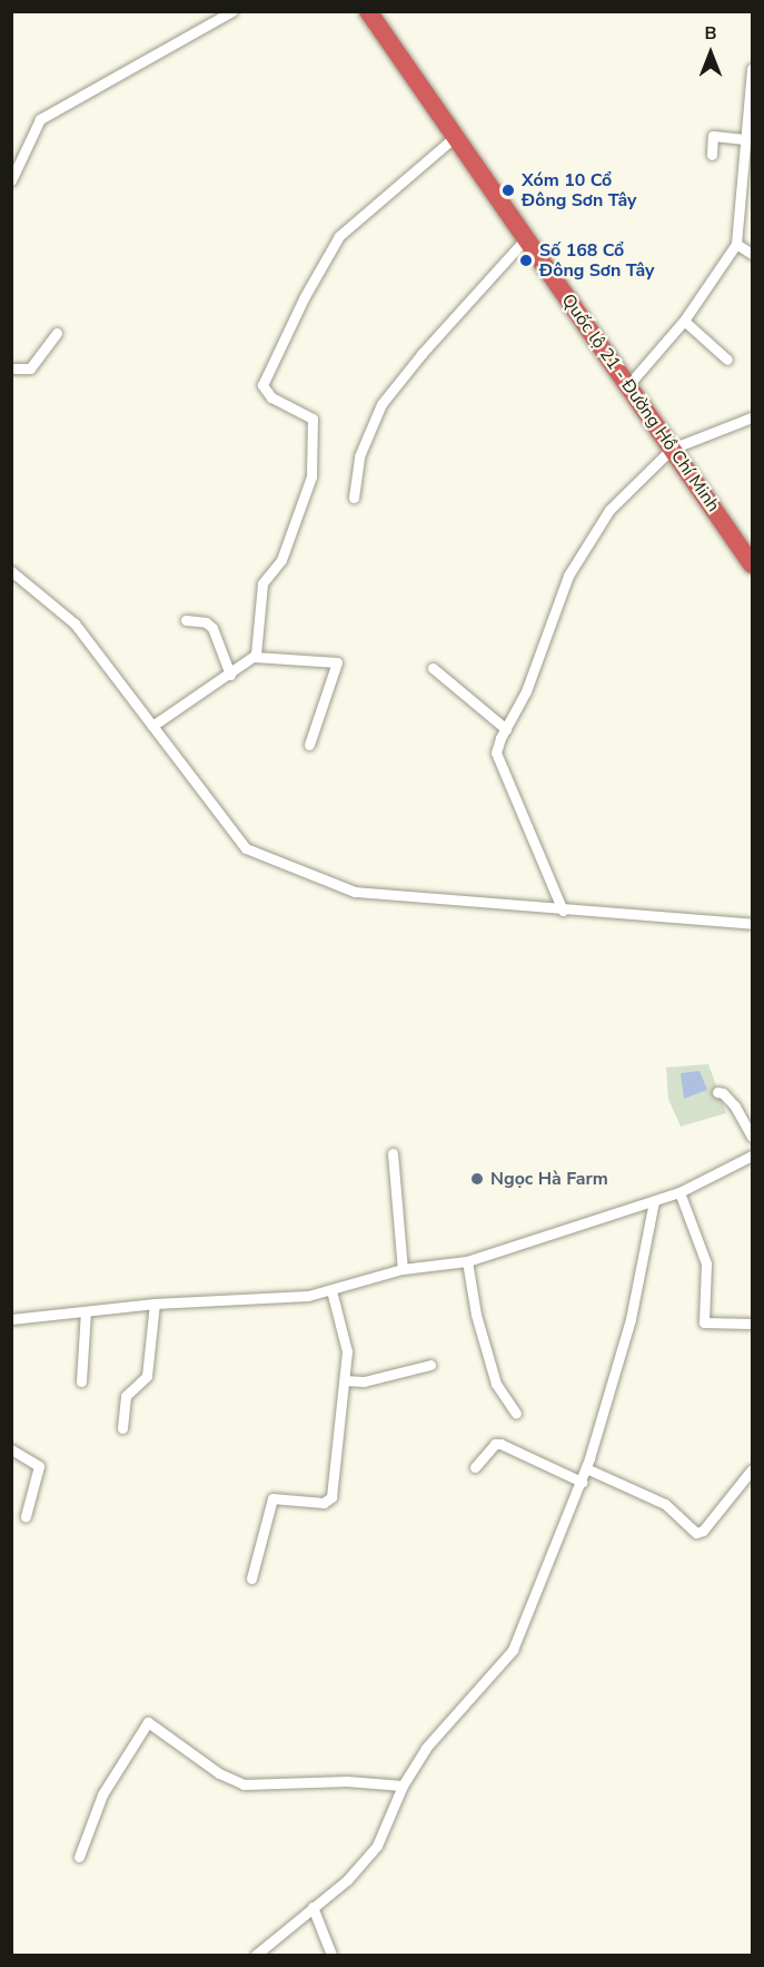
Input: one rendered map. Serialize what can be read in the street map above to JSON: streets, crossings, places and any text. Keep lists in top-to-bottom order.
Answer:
{
  "streets": {
    "highway": ["Quốc lộ 21 - Đường Hồ Chí Minh"]
  },
  "places": ["Xóm 10 Cổ Đông Sơn Tây", "Số 168 Cổ Đông Sơn Tây", "Ngọc Hà Farm"],
  "north": "top"
}
